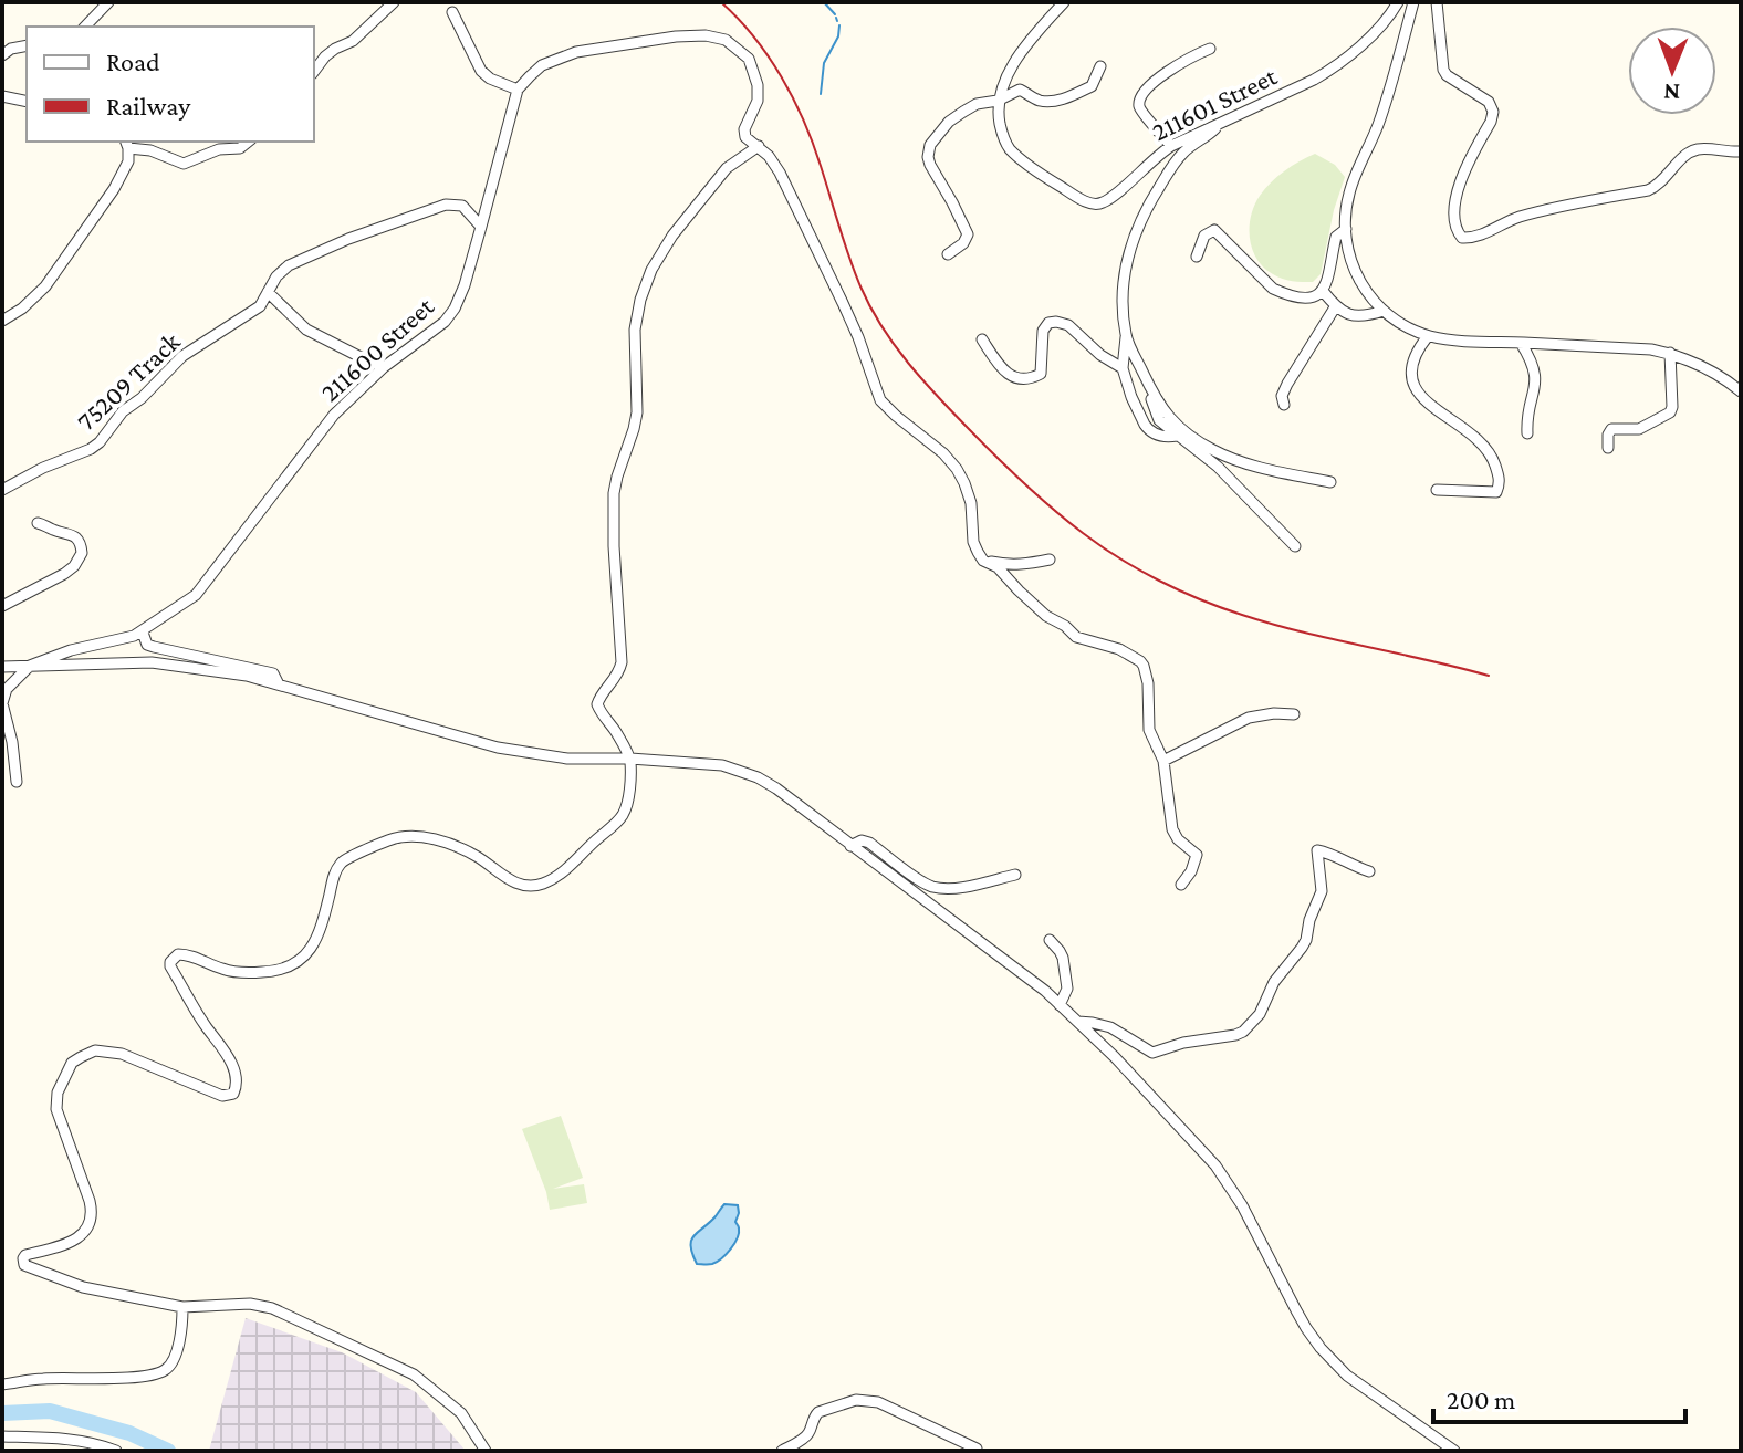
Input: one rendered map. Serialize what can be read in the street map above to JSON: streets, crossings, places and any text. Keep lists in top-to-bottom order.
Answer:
{
  "streets": {
    "street": ["211601 Street", "211600 Street", "75209 Track"]
  },
  "crossings": [
    ["211600 Street", "75209 Track"]
  ],
  "legend": ["Road", "Railway"],
  "scale_bar": "200 m",
  "north": "bottom"
}
